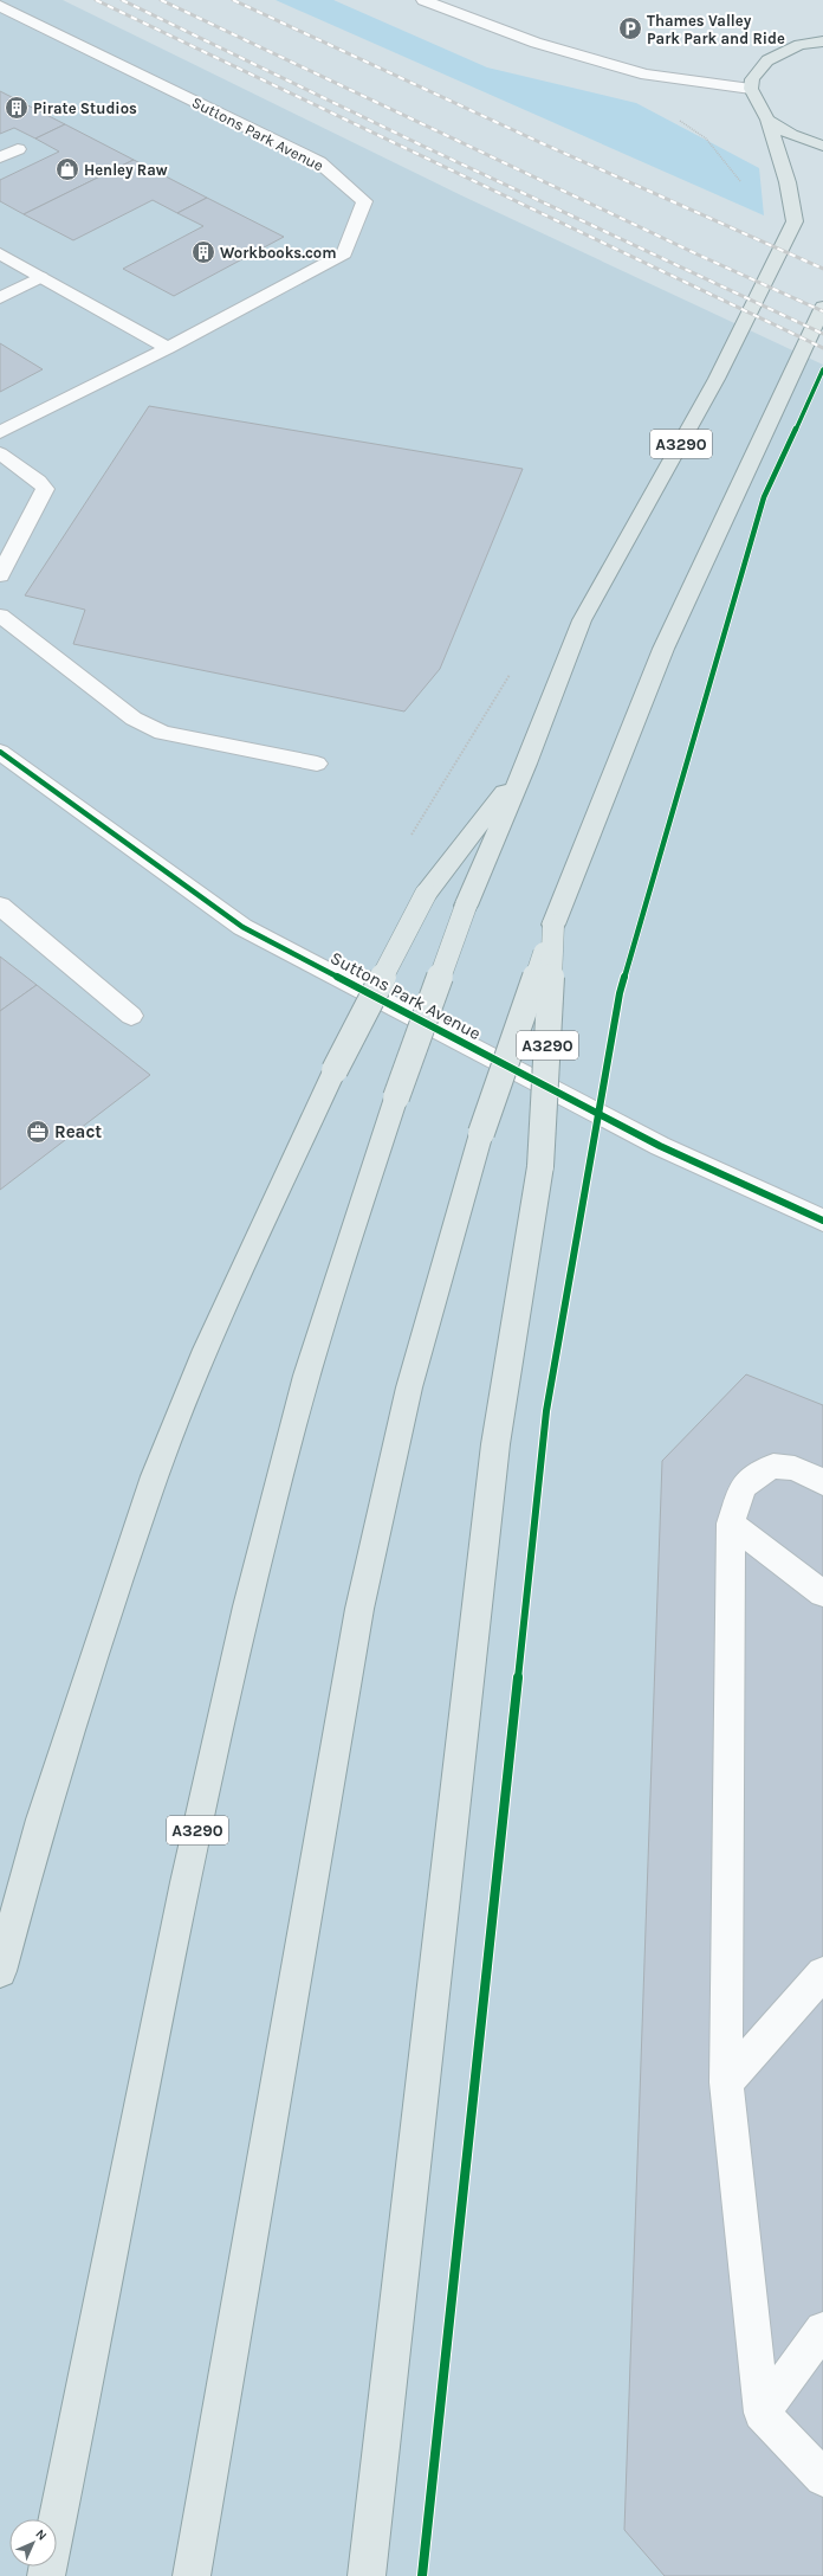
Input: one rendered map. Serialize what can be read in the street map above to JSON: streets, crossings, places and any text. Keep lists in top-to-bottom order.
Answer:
{
  "streets": {
    "main road": ["A3290"],
    "street": ["Suttons Park Avenue"]
  },
  "places": {
    "parking": ["Thames Valley Park Park and Ride"],
    "building": ["Pirate Studios", "Workbooks.com"],
    "shop": ["Henley Raw"],
    "office": ["React"]
  },
  "north": "top right"
}
